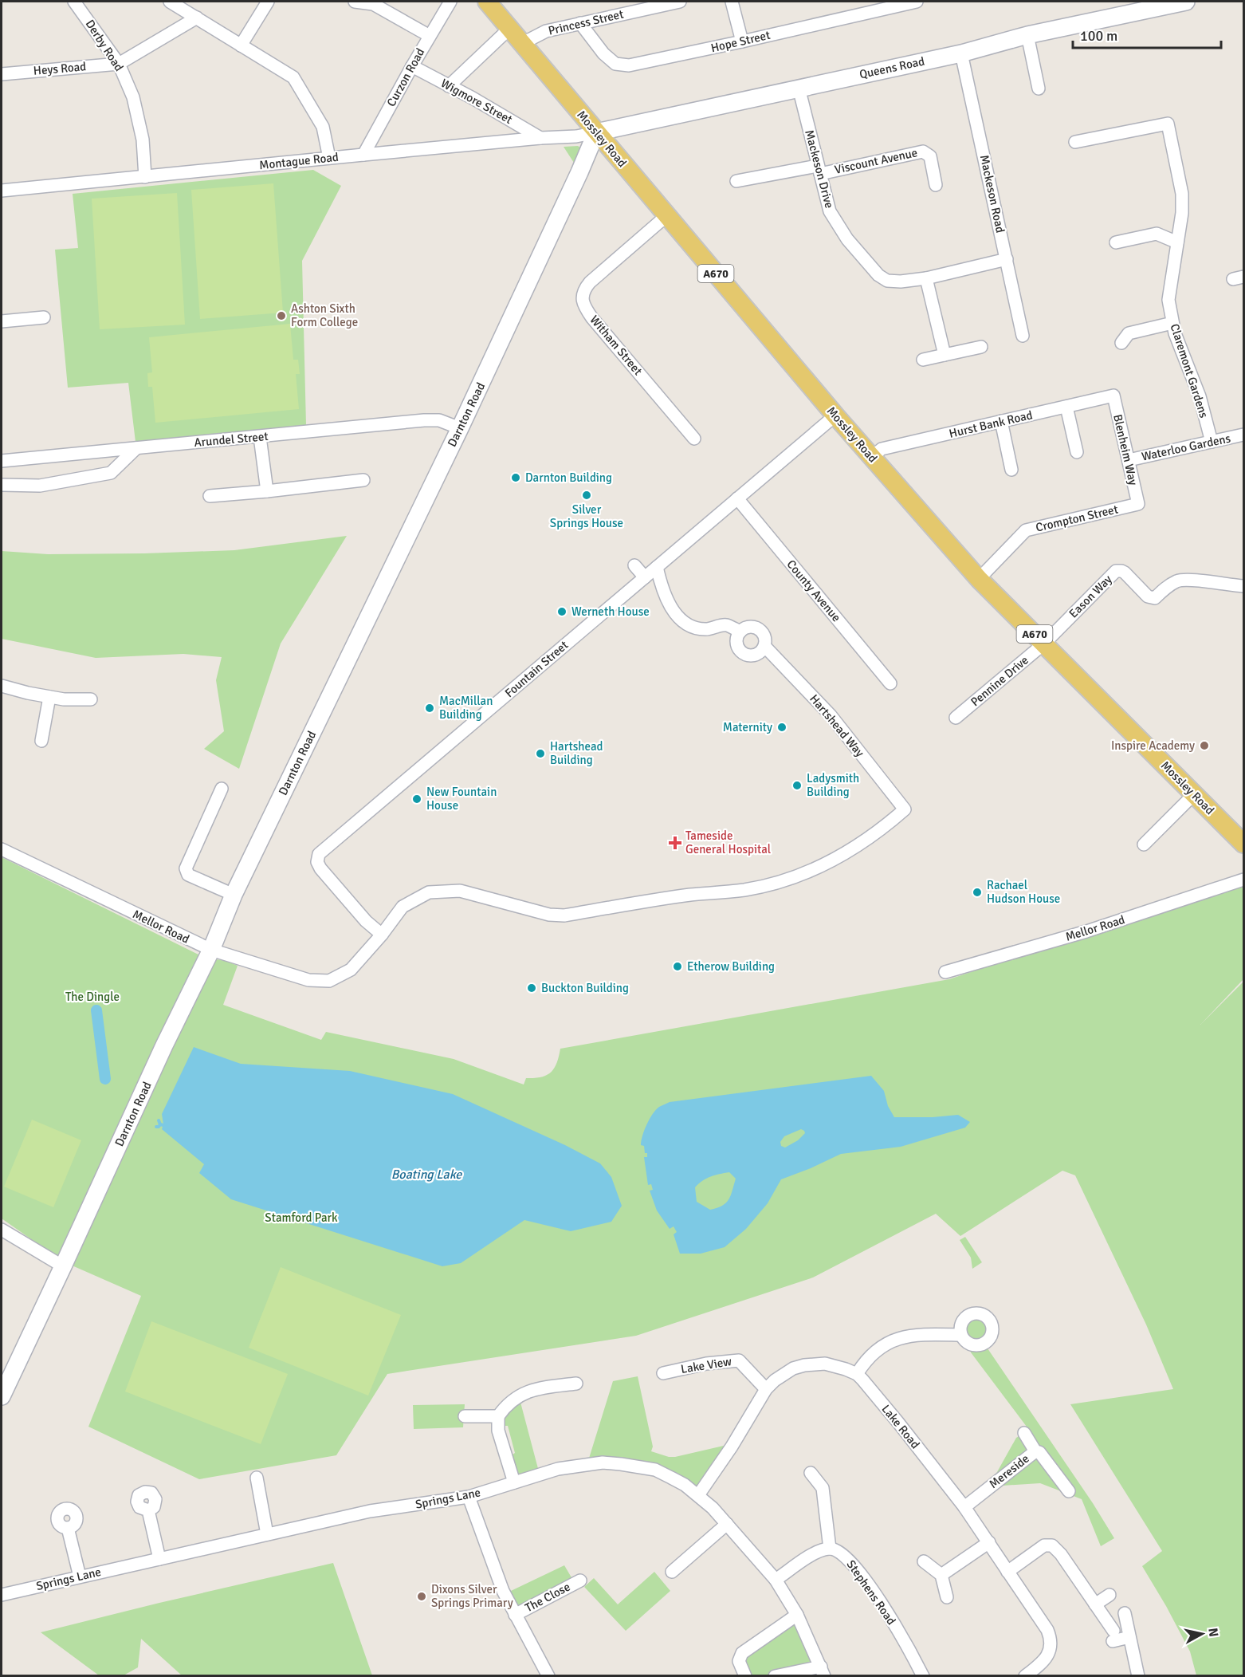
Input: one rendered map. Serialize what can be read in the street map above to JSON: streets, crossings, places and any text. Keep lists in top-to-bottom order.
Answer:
{
  "streets": {
    "main road": ["Mossley Road", "A670"],
    "street": [
      "Princess Street",
      "Hope Street",
      "Derby Road",
      "Queens Road",
      "Heys Road",
      "Curzon Road",
      "Wigmore Street",
      "Montague Road",
      "Viscount Avenue",
      "Mackeson Drive",
      "Mackeson Road",
      "Witham Street",
      "Claremont Gardens",
      "Darnton Road",
      "Hurst Bank Road",
      "Arundel Street",
      "Waterloo Gardens",
      "Blenheim Way",
      "Crompton Street",
      "County Avenue",
      "Eason Way",
      "Fountain Street",
      "Pennine Drive",
      "Hartshead Way",
      "Mellor Road",
      "Lake View",
      "Lake Road",
      "Mereside",
      "Springs Lane",
      "Stephens Road",
      "The Close"
    ]
  },
  "crossings": [
    ["Princess Street", "Hope Street"],
    ["Princess Street", "Mossley Road"],
    ["Derby Road", "Heys Road"],
    ["Derby Road", "Montague Road"],
    ["Queens Road", "Mossley Road"],
    ["Queens Road", "Montague Road"],
    ["Queens Road", "Mackeson Drive"],
    ["Queens Road", "Mackeson Road"],
    ["Queens Road", "Darnton Road"],
    ["Curzon Road", "Wigmore Street"],
    ["Curzon Road", "Montague Road"],
    ["Wigmore Street", "Montague Road"],
    ["Mossley Road", "Montague Road"],
    ["Mossley Road", "Witham Street"],
    ["Mossley Road", "Darnton Road"],
    ["Mossley Road", "Hurst Bank Road"],
    ["Mossley Road", "Crompton Street"],
    ["Mossley Road", "Eason Way"],
    ["Mossley Road", "Fountain Street"],
    ["Mossley Road", "Pennine Drive"],
    ["Montague Road", "Darnton Road"],
    ["Viscount Avenue", "Mackeson Drive"],
    ["Mackeson Drive", "Mackeson Road"],
    ["Claremont Gardens", "Waterloo Gardens"],
    ["Darnton Road", "Arundel Street"],
    ["Darnton Road", "Mellor Road"],
    ["Hurst Bank Road", "Blenheim Way"],
    ["Waterloo Gardens", "Blenheim Way"],
    ["Blenheim Way", "Crompton Street"],
    ["County Avenue", "Fountain Street"],
    ["Eason Way", "Pennine Drive"],
    ["Fountain Street", "Hartshead Way"],
    ["Fountain Street", "Mellor Road"],
    ["Hartshead Way", "Mellor Road"],
    ["Lake View", "Lake Road"],
    ["Lake Road", "Mereside"],
    ["Lake Road", "Springs Lane"]
  ],
  "water": ["Boating Lake"],
  "parks": ["The Dingle", "Stamford Park"],
  "places": {
    "other": [
      "Ashton Sixth Form College",
      "Darnton Building",
      "Silver Springs House",
      "Werneth House",
      "MacMillan Building",
      "Maternity",
      "Inspire Academy",
      "Hartshead Building",
      "Ladysmith Building",
      "New Fountain House",
      "Rachael Hudson House",
      "Etherow Building",
      "Buckton Building",
      "Dixons Silver Springs Primary"
    ],
    "health": ["Tameside General Hospital"]
  },
  "scale_bar": "100 m",
  "north": "right"
}
